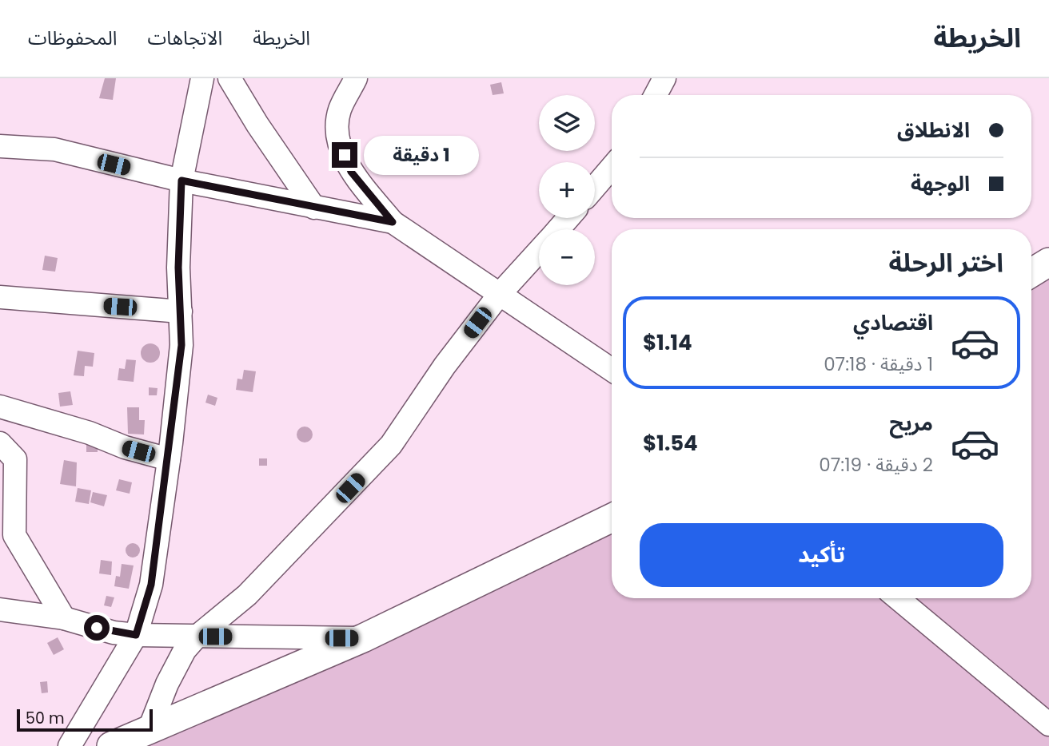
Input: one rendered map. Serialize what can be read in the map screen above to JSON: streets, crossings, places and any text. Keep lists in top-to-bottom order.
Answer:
{
  "scale_bar": "50 m",
  "page": {
    "header": "الخريطة",
    "nav": ["الخريطة", "الاتجاهات", "المحفوظات"],
    "map_buttons": ["+", "−"],
    "banner": ["الانطلاق", "الوجهة"],
    "bubble": "1 دقيقة",
    "heading": "اختر الرحلة",
    "list": [
      {
        "name": "اقتصادي",
        "note": "1 دقيقة · 07:18",
        "value": "$1.14"
      },
      {
        "name": "مريح",
        "note": "2 دقيقة · 07:19",
        "value": "$1.54"
      }
    ],
    "buttons": "تأكيد",
    "scale": "50 m"
  }
}
